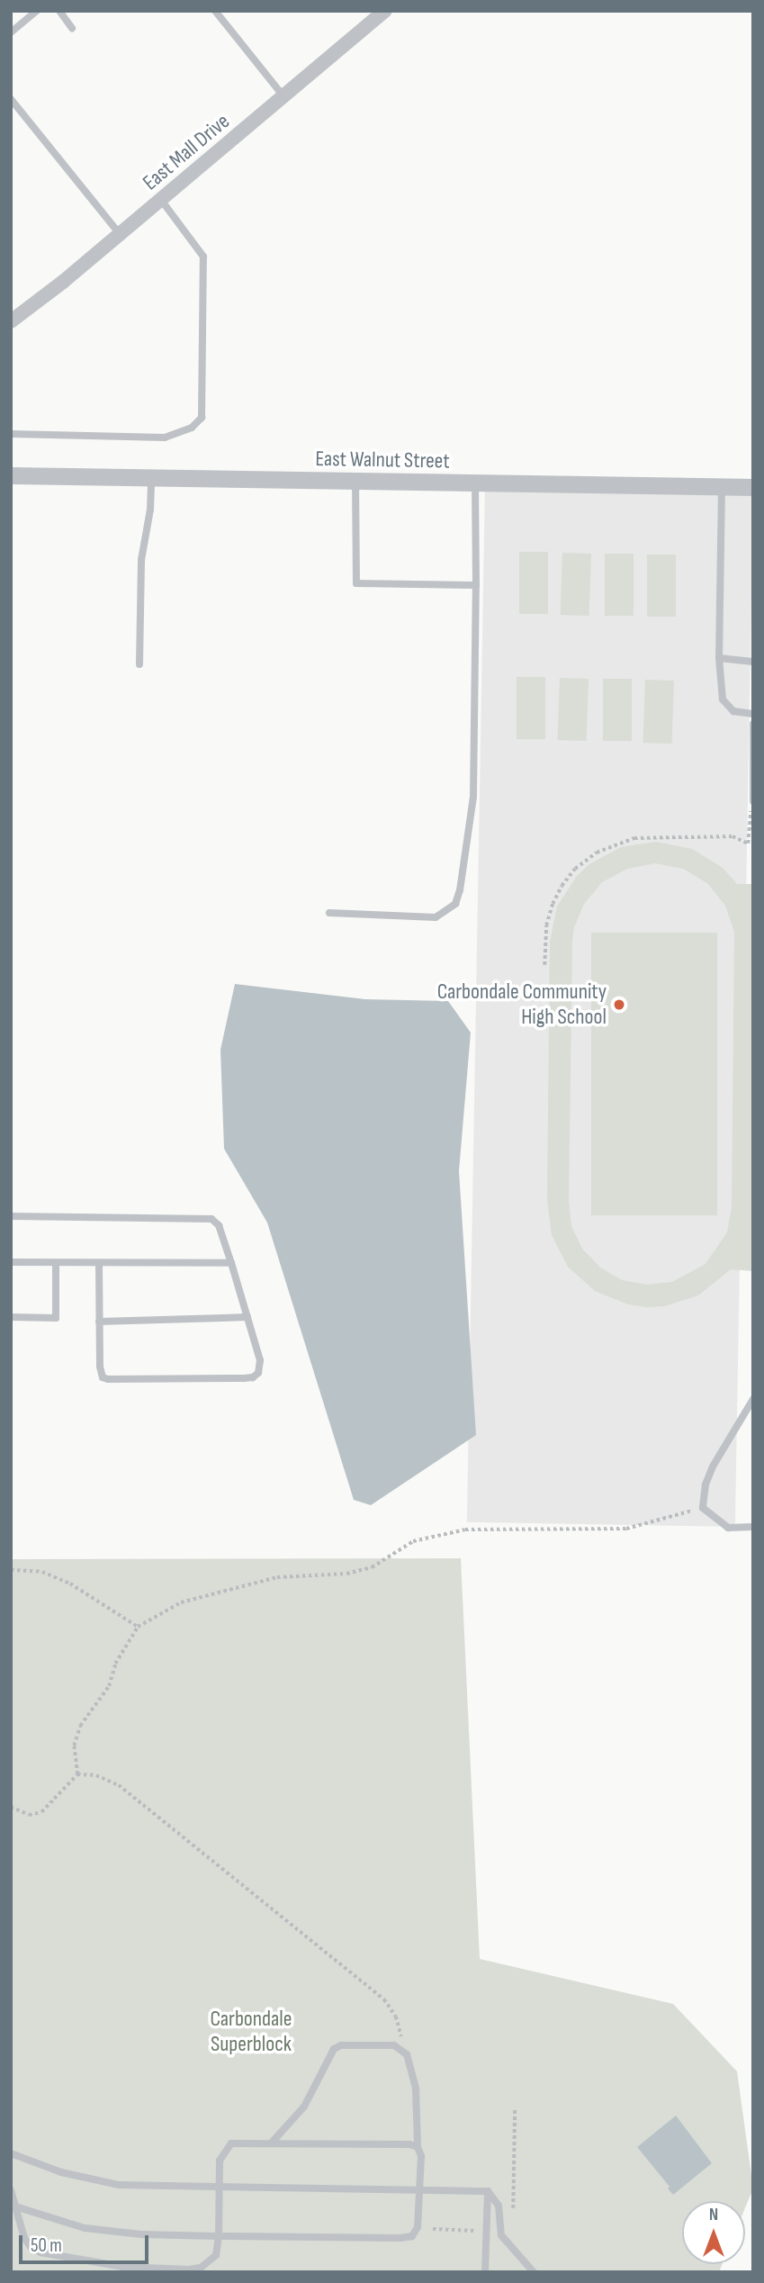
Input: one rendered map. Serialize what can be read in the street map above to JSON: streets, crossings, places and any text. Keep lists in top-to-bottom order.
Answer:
{
  "streets": {
    "street": ["East Mall Drive", "East Walnut Street"]
  },
  "parks": ["Carbondale Superblock"],
  "places": ["Carbondale Community High School"],
  "scale_bar": "50 m",
  "north": "top"
}
